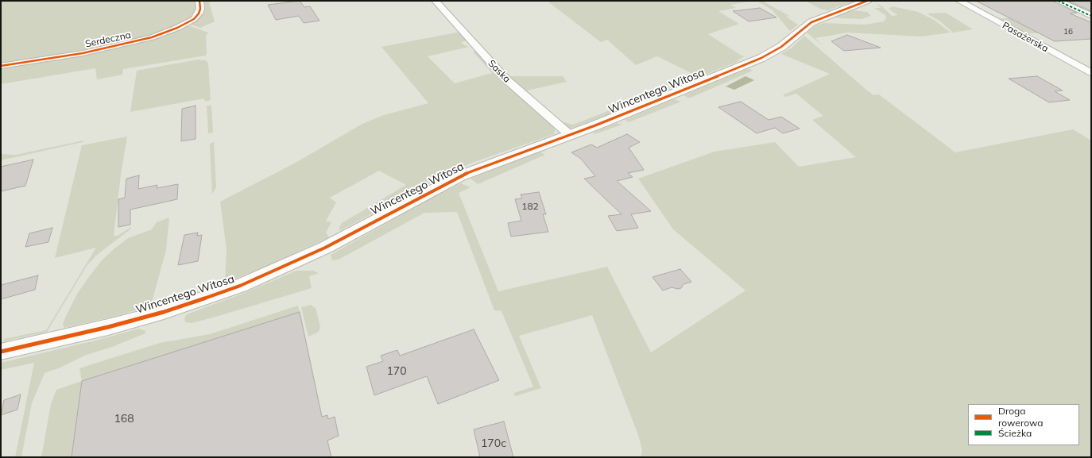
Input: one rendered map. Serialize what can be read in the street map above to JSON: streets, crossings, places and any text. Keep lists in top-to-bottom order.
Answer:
{
  "streets": {
    "street": [
      "Pasażerska",
      "Serdeczna",
      "Saska",
      "Wincentego Witosa"
    ]
  },
  "crossings": [
    ["Saska", "Wincentego Witosa"]
  ],
  "house_numbers": [
    "16",
    "182",
    "170",
    "168",
    "170c"
  ],
  "legend": ["Droga rowerowa", "Ścieżka"]
}
